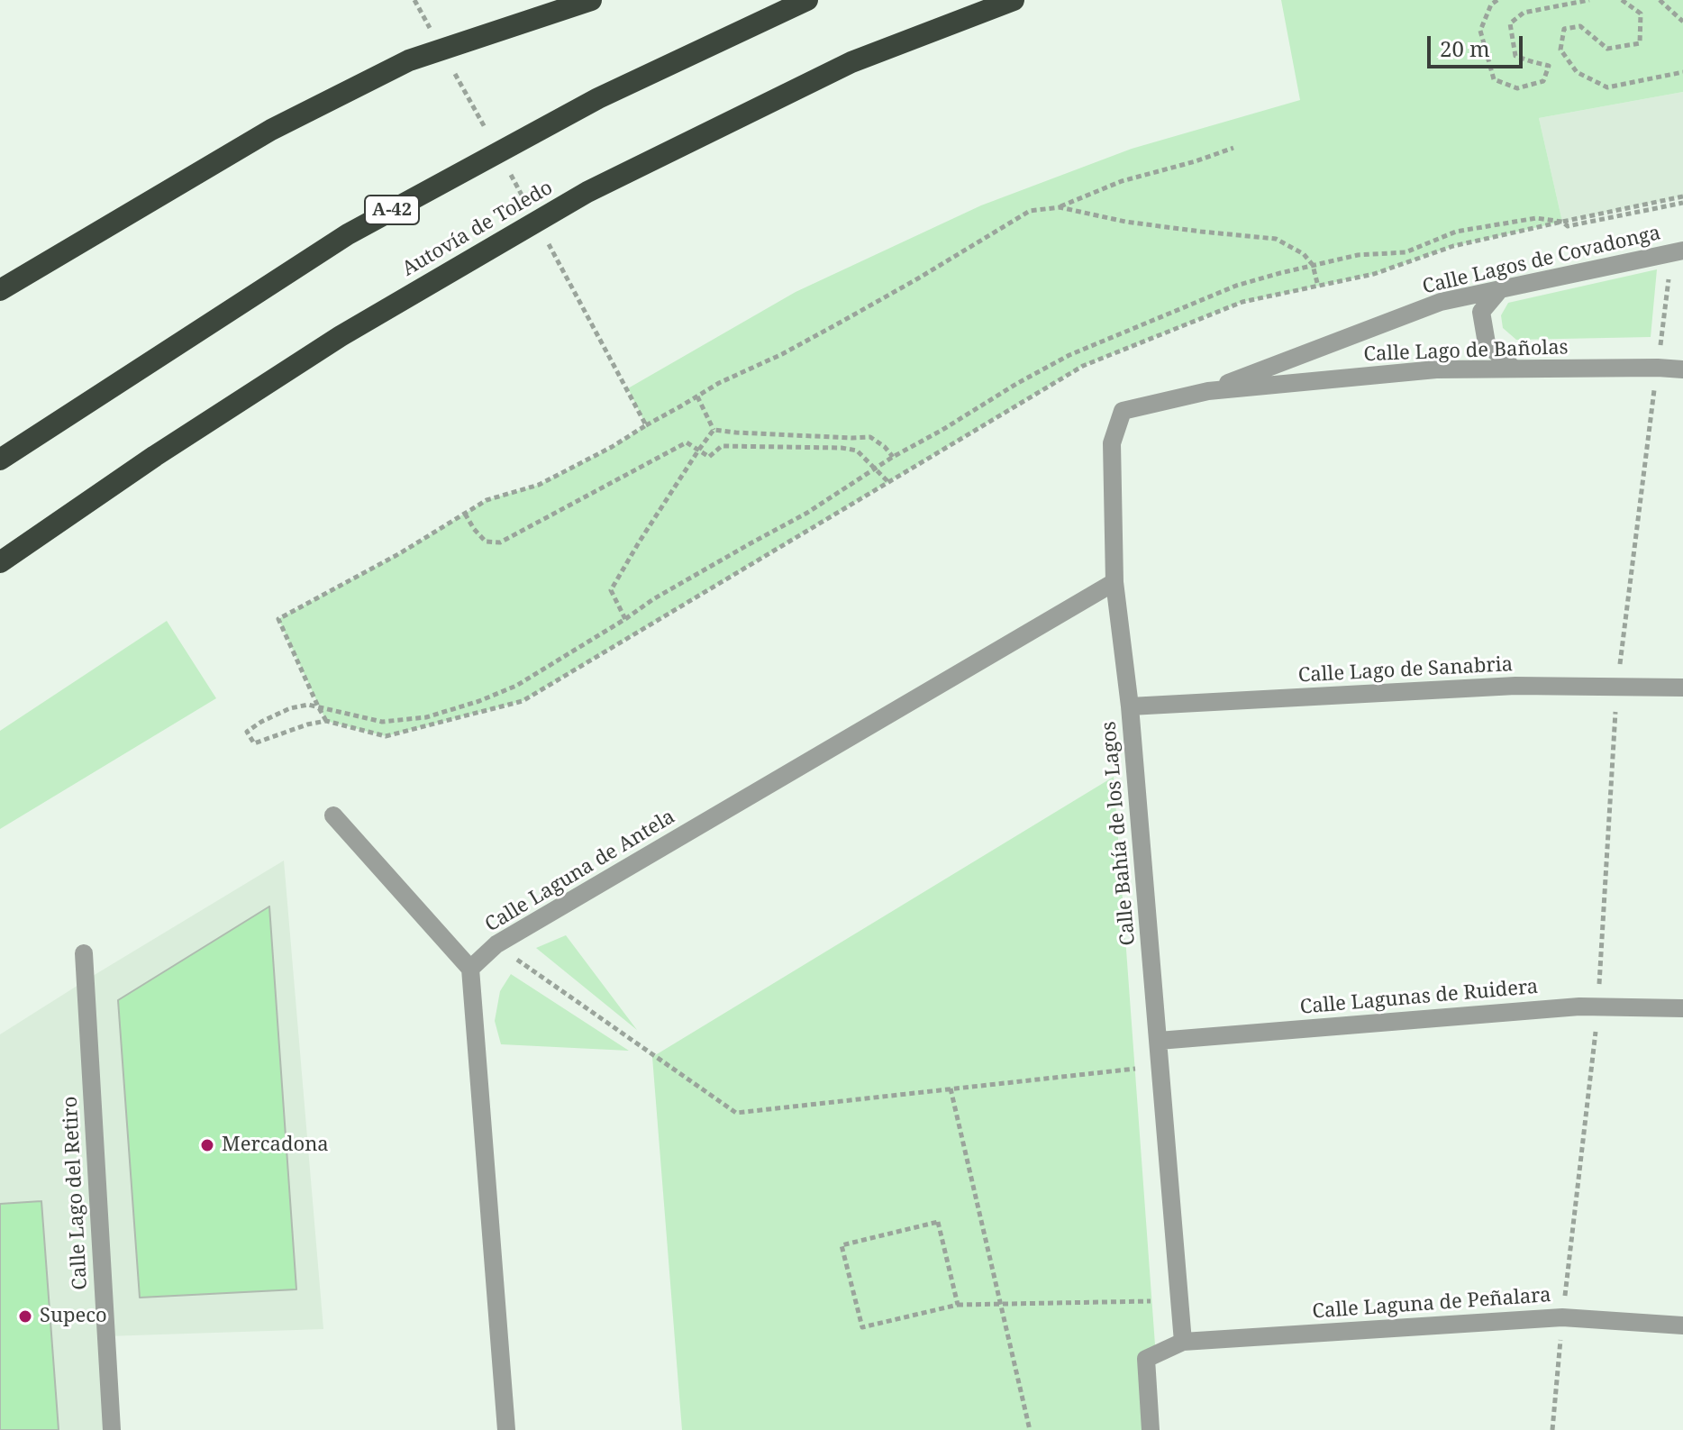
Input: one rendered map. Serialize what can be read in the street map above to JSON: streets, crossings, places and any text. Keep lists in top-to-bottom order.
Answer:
{
  "streets": {
    "highway": ["A-42", "Autovía de Toledo"],
    "street": [
      "Calle Lagos de Covadonga",
      "Calle Lago de Bañolas",
      "Calle Lago de Sanabria",
      "Calle Bahía de los Lagos",
      "Calle Laguna de Antela",
      "Calle Lagunas de Ruidera",
      "Calle Lago del Retiro",
      "Calle Laguna de Peñalara"
    ]
  },
  "crossings": [
    ["Calle Lagos de Covadonga", "Calle Lago de Bañolas"],
    ["Calle Lagos de Covadonga", "Calle Bahía de los Lagos"],
    ["Calle Lago de Bañolas", "Calle Bahía de los Lagos"],
    ["Calle Lago de Sanabria", "Calle Bahía de los Lagos"],
    ["Calle Bahía de los Lagos", "Calle Laguna de Antela"],
    ["Calle Bahía de los Lagos", "Calle Lagunas de Ruidera"],
    ["Calle Bahía de los Lagos", "Calle Laguna de Peñalara"]
  ],
  "places": ["Mercadona", "Supeco"],
  "scale_bar": "20 m"
}
